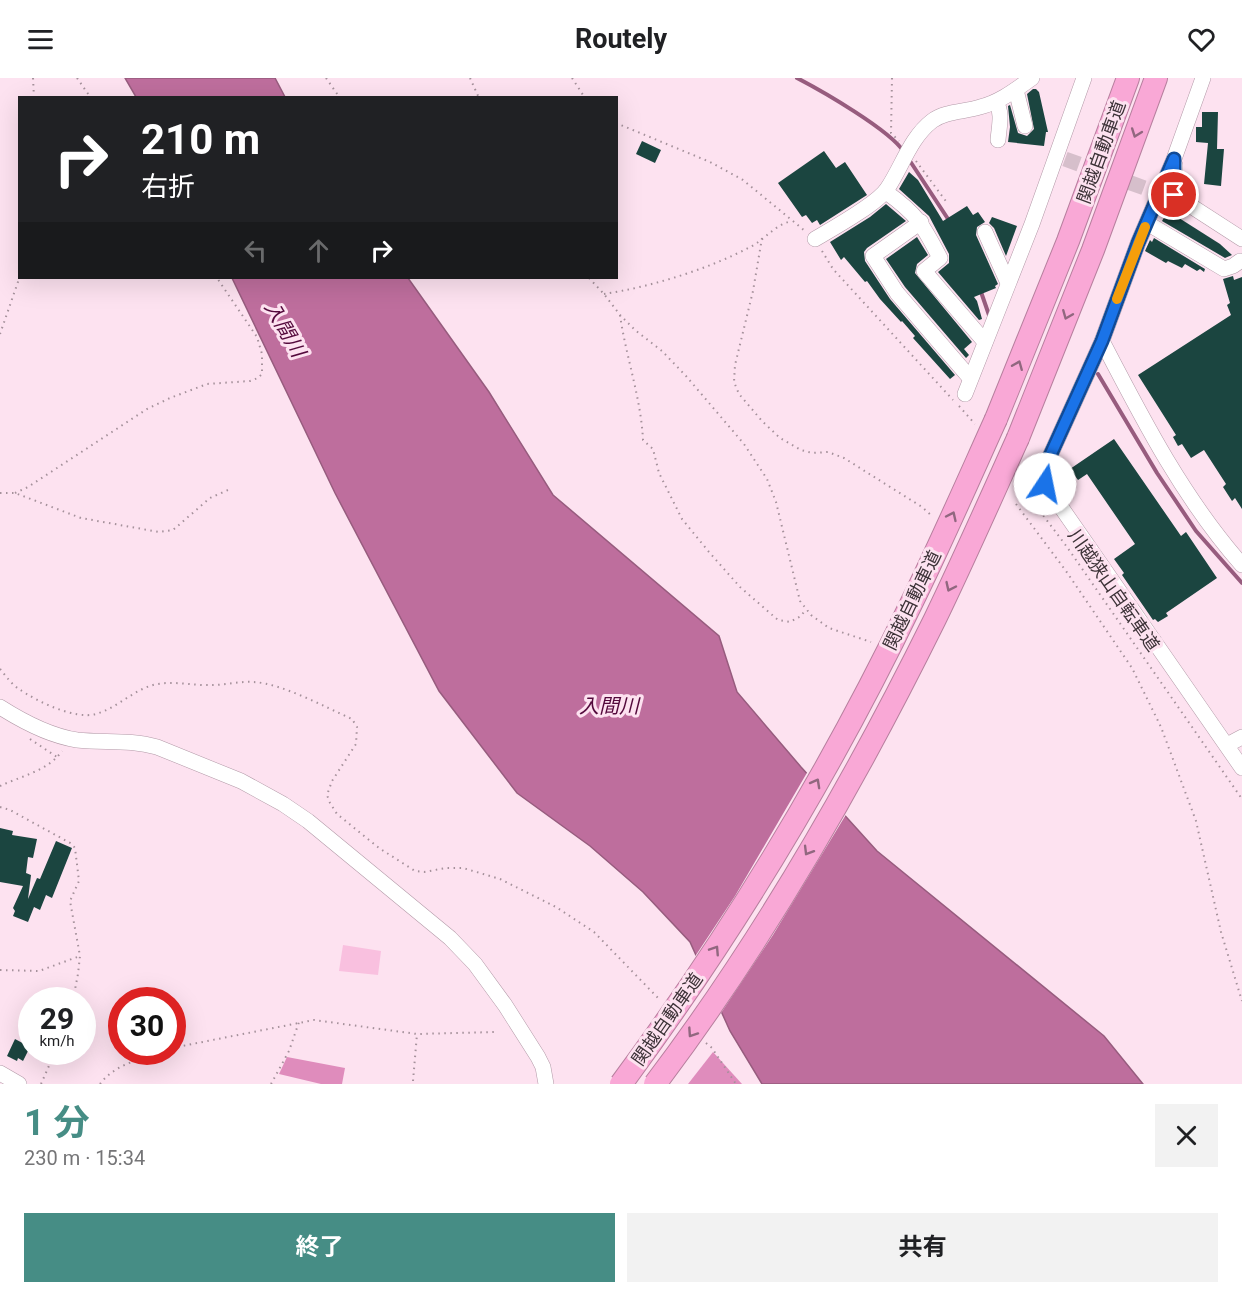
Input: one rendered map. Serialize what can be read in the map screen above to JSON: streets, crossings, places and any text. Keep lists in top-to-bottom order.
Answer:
{
  "streets": {
    "highway": ["関越自動車道"],
    "path": ["川越狭山自転車道"]
  },
  "water": ["入間川"],
  "page": {
    "header": "Routely",
    "turn": ["210 m", "右折"],
    "speed": "29 km/h",
    "limit": "30",
    "heading": ["1 分", "230 m · 15:34"],
    "buttons": ["終了", "共有"]
  }
}
